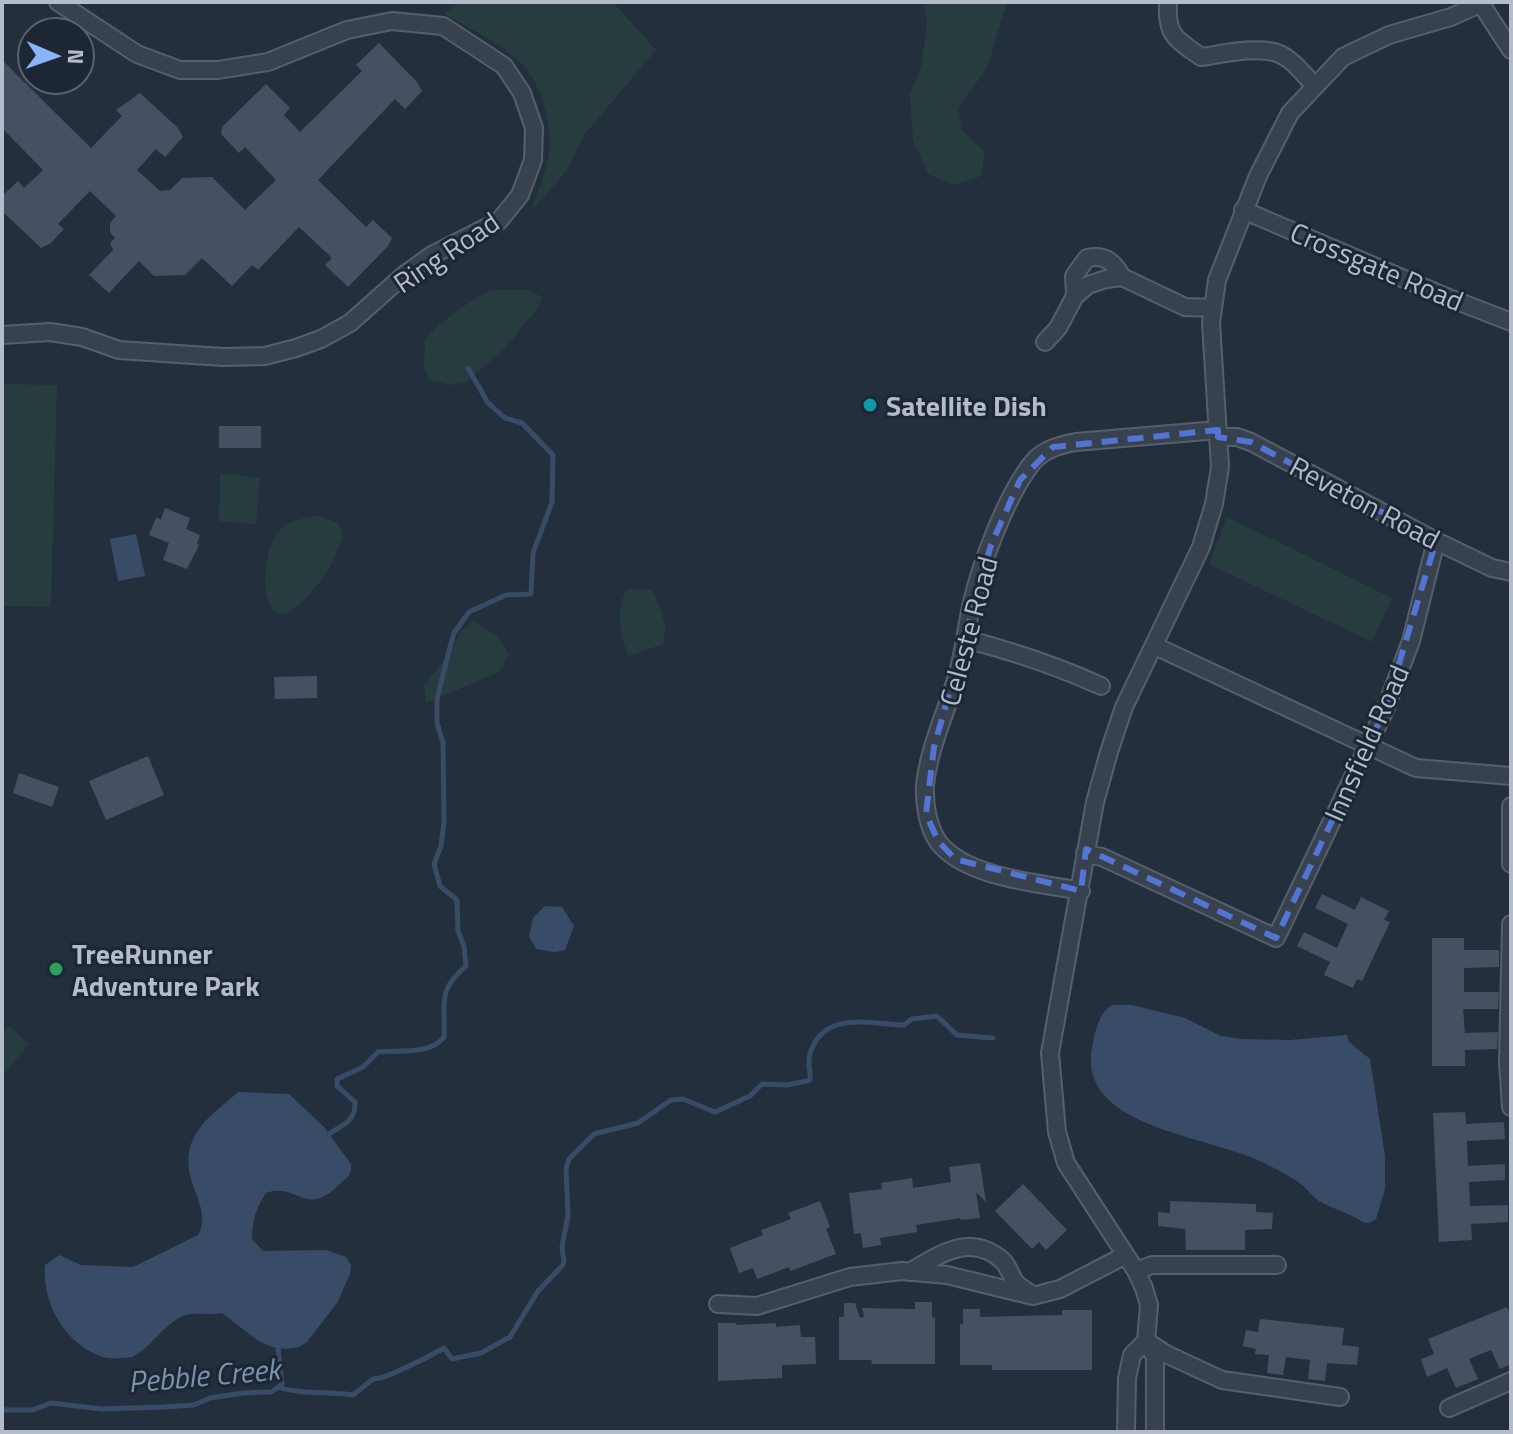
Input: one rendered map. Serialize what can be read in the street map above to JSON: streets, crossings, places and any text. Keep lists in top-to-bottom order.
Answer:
{
  "streets": {
    "street": [
      "Ring Road",
      "Crossgate Road",
      "Reveton Road",
      "Celeste Road",
      "Innsfield Road"
    ]
  },
  "crossings": [
    ["Reveton Road", "Celeste Road"],
    ["Reveton Road", "Innsfield Road"]
  ],
  "water": ["Pebble Creek"],
  "places": ["Satellite Dish", "TreeRunner Adventure Park"],
  "north": "right"
}
